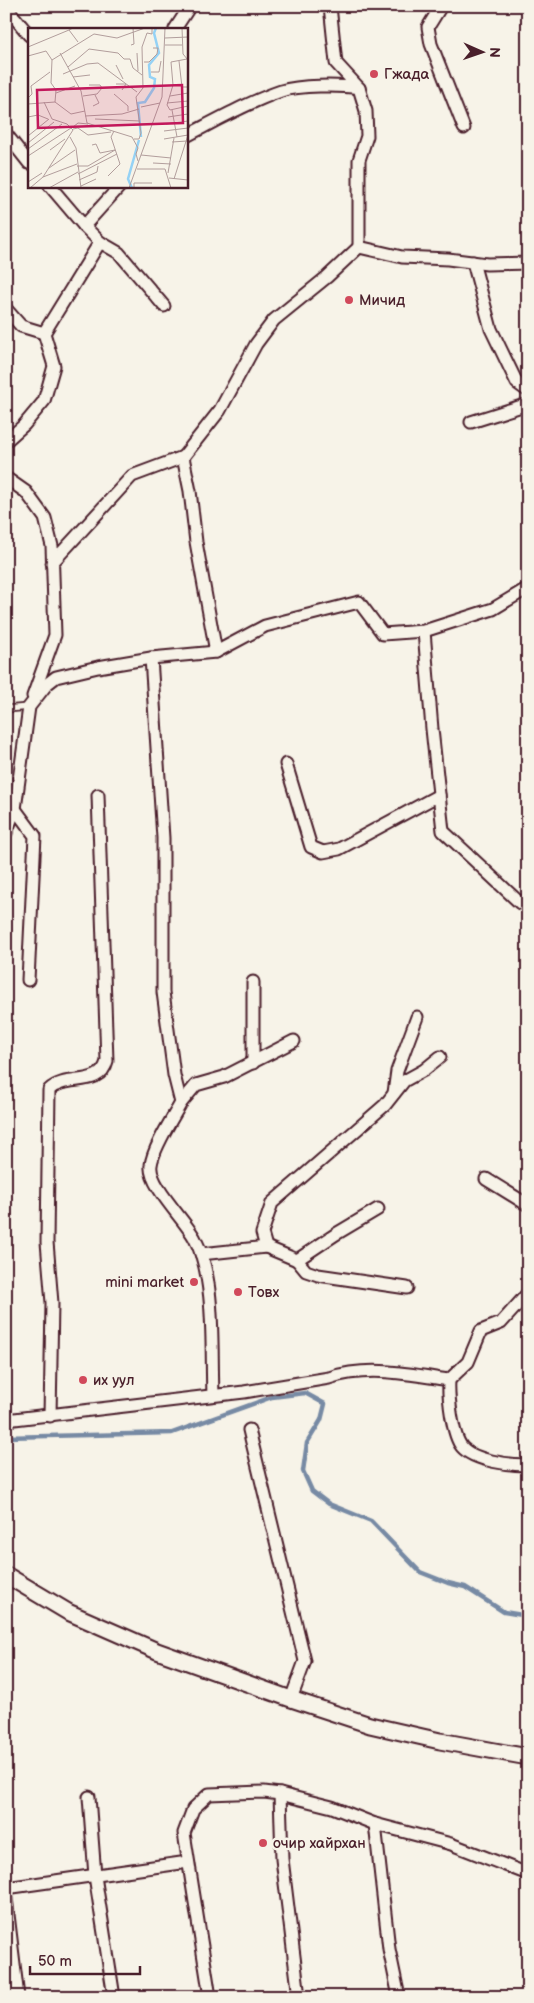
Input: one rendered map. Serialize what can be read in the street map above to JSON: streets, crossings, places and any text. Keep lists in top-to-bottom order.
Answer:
{
  "places": [
    "Гжада",
    "Мичид",
    "mini market",
    "Товх",
    "их уул",
    "очир хайрхан"
  ],
  "scale_bar": "50 m",
  "north": "right"
}
